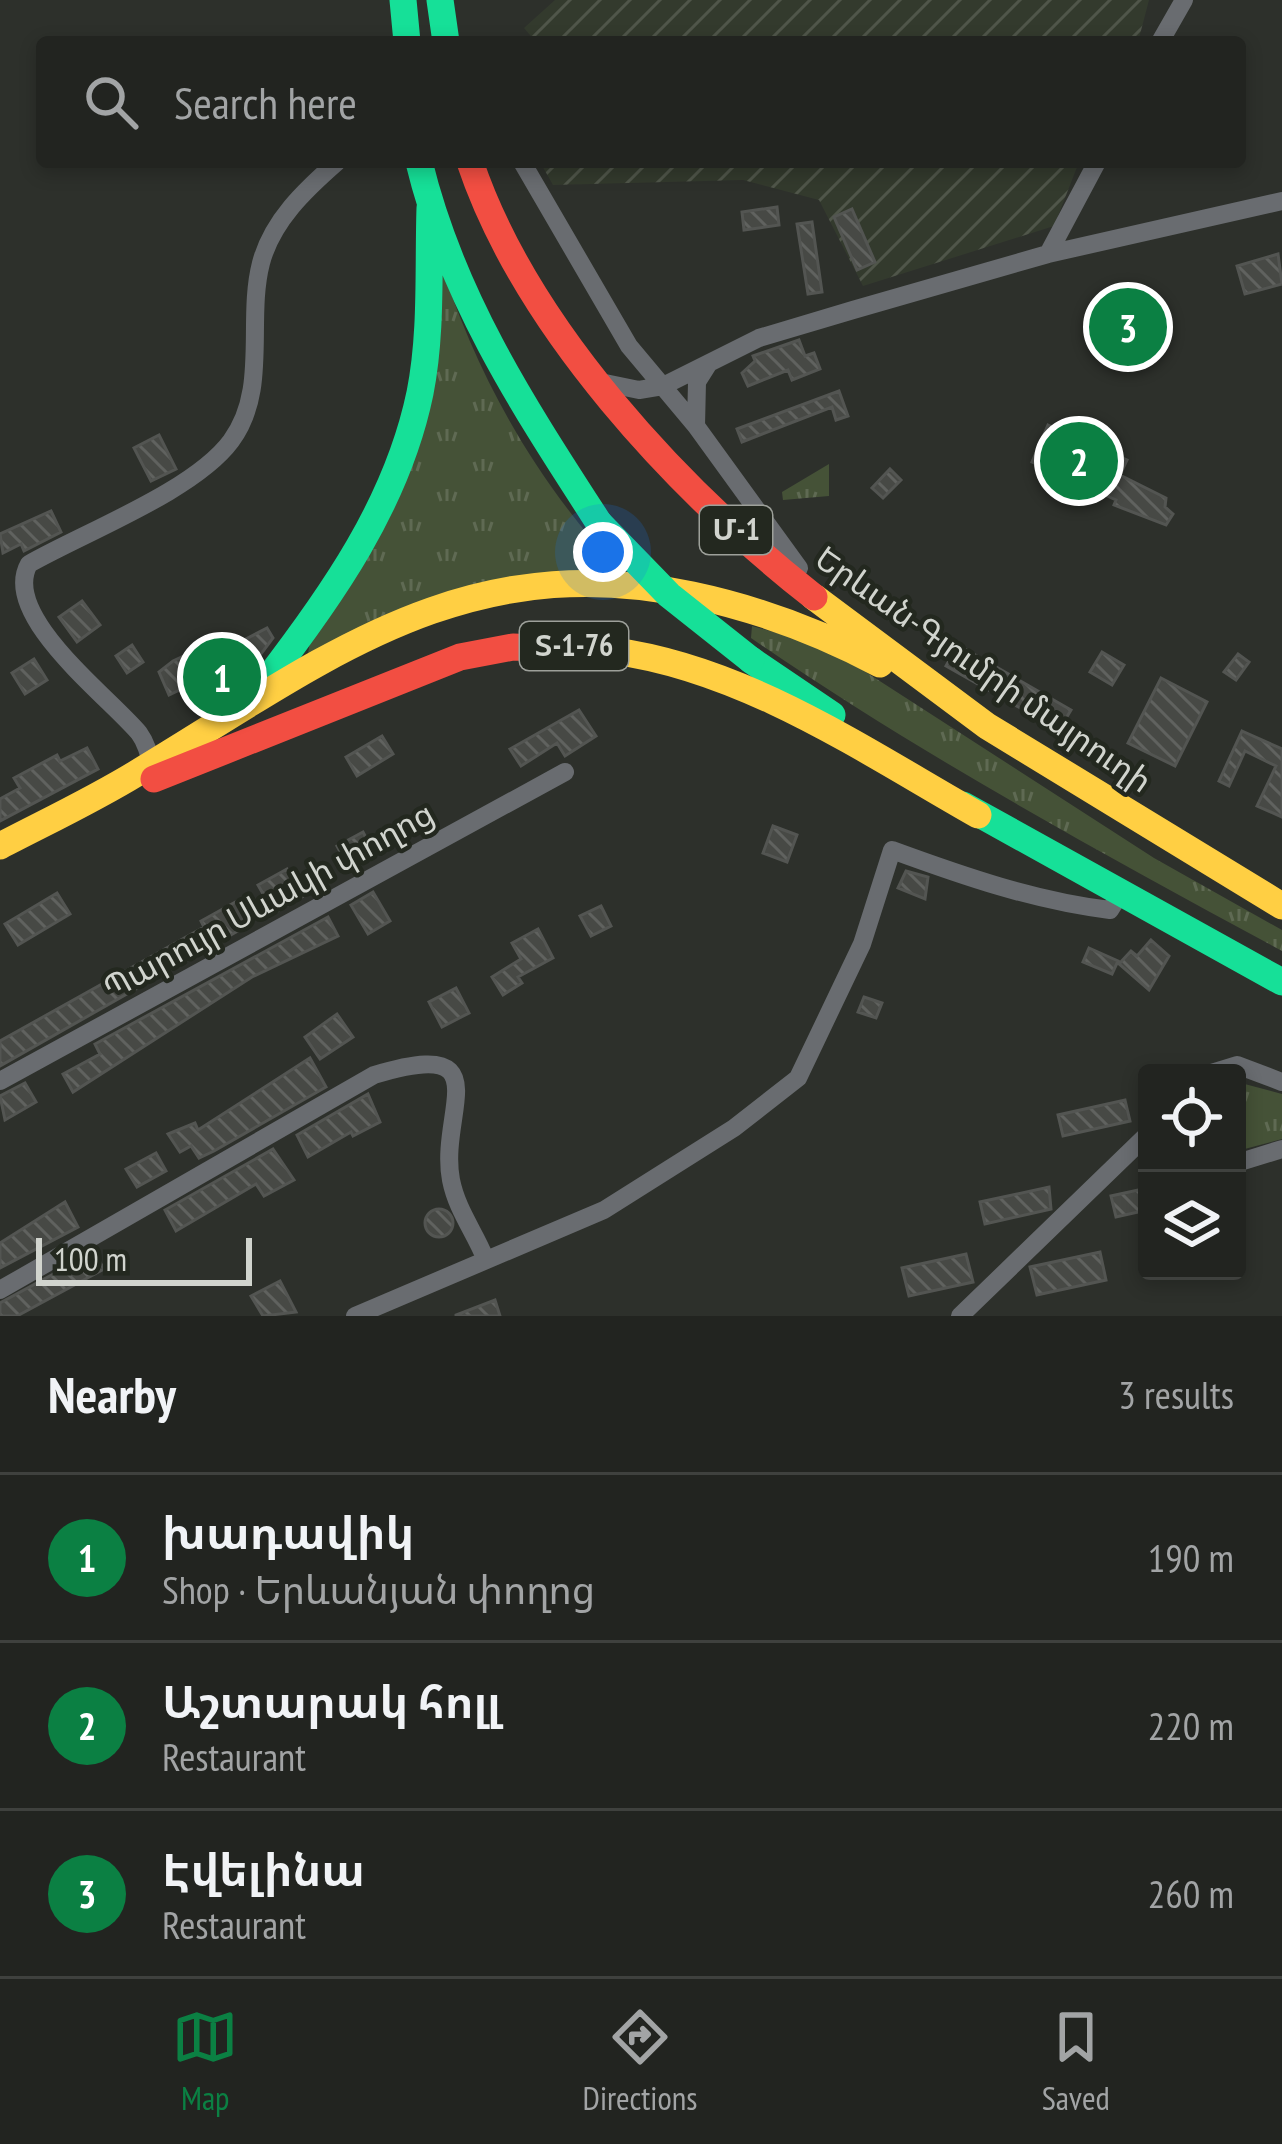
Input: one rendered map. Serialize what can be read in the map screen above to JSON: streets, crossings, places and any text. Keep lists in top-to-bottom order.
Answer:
{
  "streets": {
    "highway": ["Մ-1", "Տ-1-76", "Երևան-Գյումրի մայրուղի"],
    "street": ["Պարույր Սևակի փողոց"]
  },
  "crossings": [
    ["Տ-1-76", "Երևան-Գյումրի մայրուղի"]
  ],
  "scale_bar": "100 m",
  "page": {
    "search": "Search here",
    "pins": ["3", "2", "1"],
    "scale": "100 m",
    "heading": ["Nearby", "3 results"],
    "list": [
      {
        "mark": "1",
        "name": "խադավիկ",
        "note": "Shop · Երևանյան փողոց",
        "value": "190 m"
      },
      {
        "mark": "2",
        "name": "Աշտարակ հոլլ",
        "note": "Restaurant",
        "value": "220 m"
      },
      {
        "mark": "3",
        "name": "Էվելինա",
        "note": "Restaurant",
        "value": "260 m"
      }
    ],
    "nav": ["Map", "Directions", "Saved"]
  }
}
